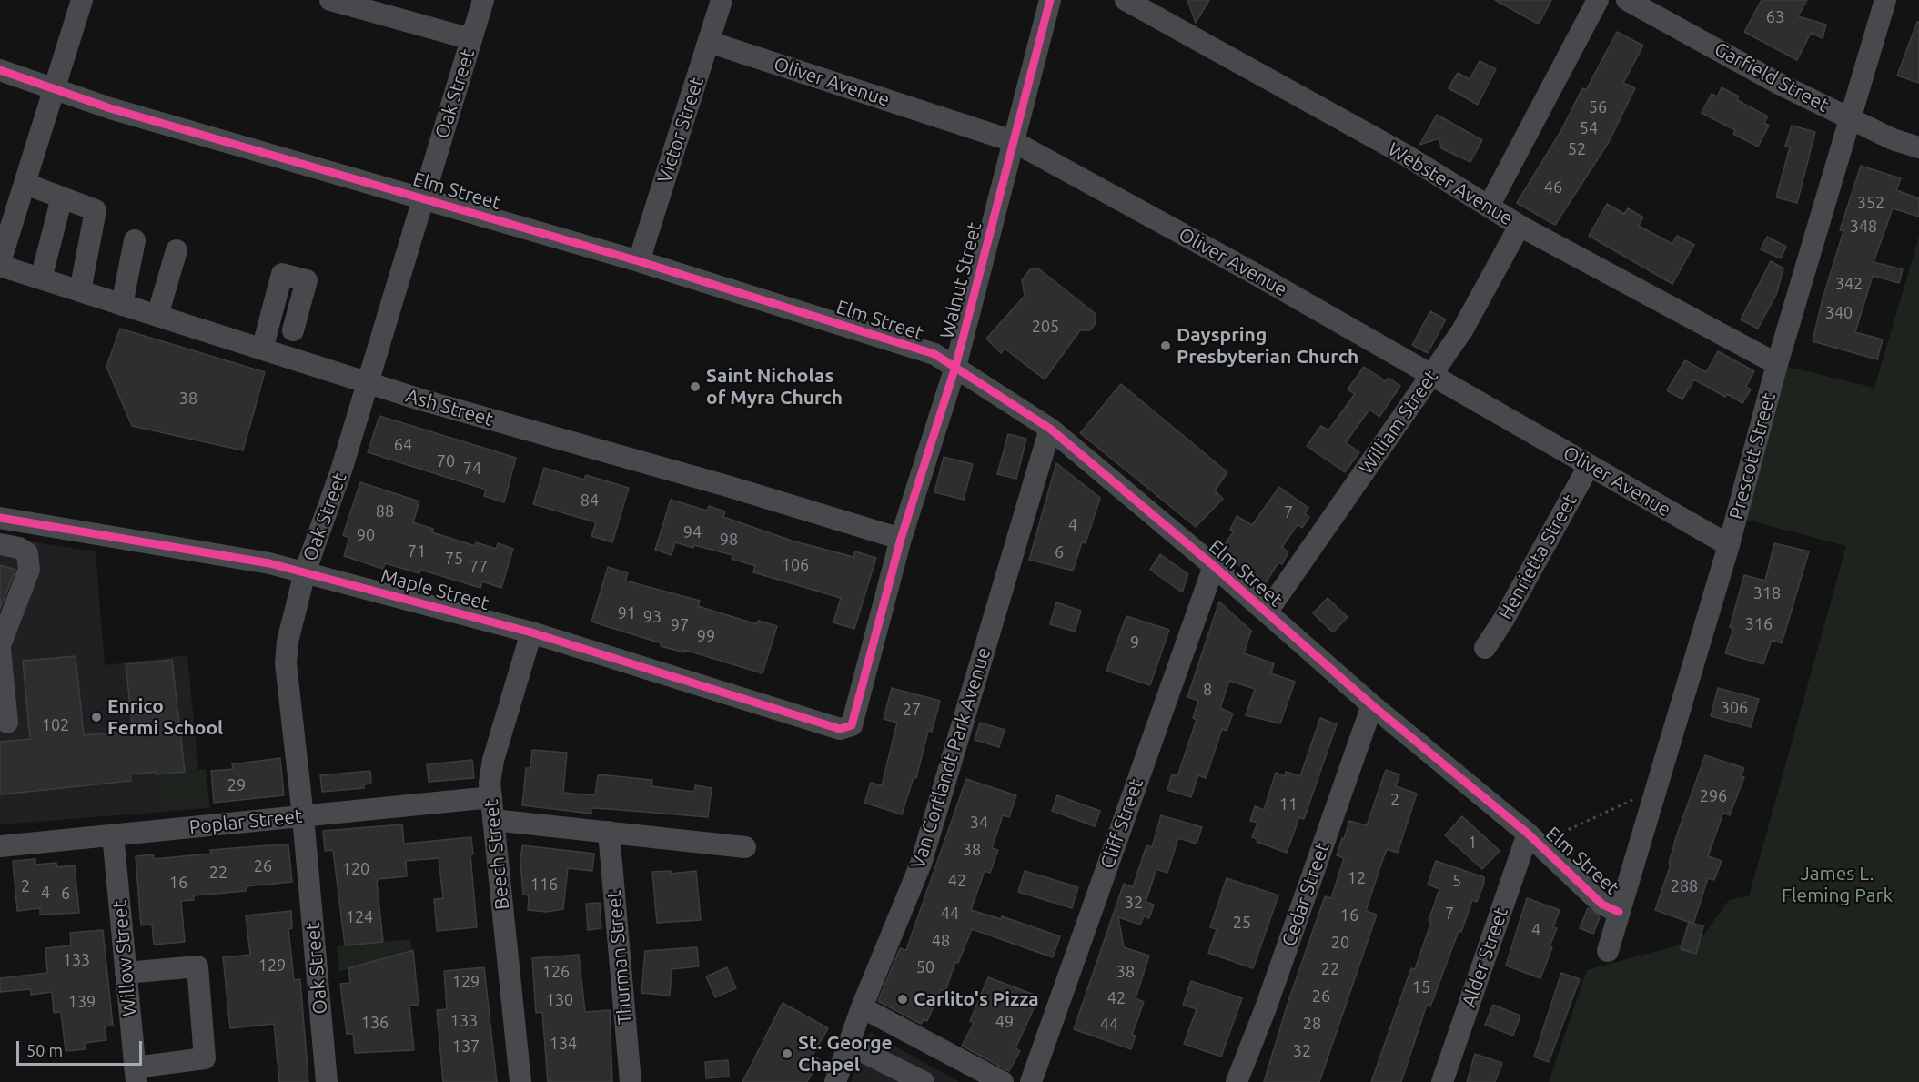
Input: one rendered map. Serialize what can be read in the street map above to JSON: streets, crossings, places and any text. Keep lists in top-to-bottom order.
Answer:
{
  "streets": {
    "street": [
      "Garfield Street",
      "Oliver Avenue",
      "Oak Street",
      "Victor Street",
      "Webster Avenue",
      "Elm Street",
      "Walnut Street",
      "Ash Street",
      "William Street",
      "Prescott Street",
      "Henrietta Street",
      "Maple Street",
      "Van Cortlandt Park Avenue",
      "Poplar Street",
      "Cliff Street",
      "Beech Street",
      "Cedar Street",
      "Thurman Street",
      "Alder Street",
      "Willow Street"
    ]
  },
  "crossings": [
    ["Garfield Street", "Prescott Street"],
    ["Oliver Avenue", "Victor Street"],
    ["Oliver Avenue", "Walnut Street"],
    ["Oliver Avenue", "William Street"],
    ["Oliver Avenue", "Prescott Street"],
    ["Oliver Avenue", "Henrietta Street"],
    ["Oak Street", "Elm Street"],
    ["Oak Street", "Ash Street"],
    ["Oak Street", "Maple Street"],
    ["Oak Street", "Poplar Street"],
    ["Victor Street", "Elm Street"],
    ["Webster Avenue", "William Street"],
    ["Webster Avenue", "Prescott Street"],
    ["Elm Street", "Walnut Street"],
    ["Elm Street", "William Street"],
    ["Elm Street", "Prescott Street"],
    ["Elm Street", "Van Cortlandt Park Avenue"],
    ["Elm Street", "Cliff Street"],
    ["Elm Street", "Cedar Street"],
    ["Elm Street", "Alder Street"],
    ["Walnut Street", "Ash Street"],
    ["Walnut Street", "Maple Street"],
    ["Maple Street", "Beech Street"],
    ["Poplar Street", "Beech Street"],
    ["Poplar Street", "Willow Street"]
  ],
  "parks": ["James L. Fleming Park"],
  "places": [
    "Dayspring Presbyterian Church",
    "Saint Nicholas of Myra Church",
    "Enrico Fermi School",
    "Carlito's Pizza",
    "St. George Chapel"
  ],
  "house_numbers": [
    "63",
    "56",
    "54",
    "52",
    "46",
    "352",
    "348",
    "342",
    "340",
    "205",
    "38",
    "64",
    "70",
    "74",
    "84",
    "88",
    "7",
    "4",
    "94",
    "90",
    "98",
    "71",
    "6",
    "75",
    "106",
    "77",
    "318",
    "91",
    "93",
    "316",
    "97",
    "99",
    "9",
    "8",
    "306",
    "27",
    "102",
    "29",
    "296",
    "2",
    "11",
    "34",
    "1",
    "38",
    "26",
    "120",
    "22",
    "12",
    "42",
    "5",
    "16",
    "116",
    "2",
    "288",
    "4",
    "6",
    "32",
    "44",
    "7",
    "16",
    "124",
    "25",
    "4",
    "48",
    "20",
    "133",
    "129",
    "50",
    "22",
    "126",
    "38",
    "129",
    "15",
    "26",
    "42",
    "130",
    "139",
    "133",
    "49",
    "136",
    "28",
    "44",
    "134",
    "137",
    "32"
  ],
  "scale_bar": "50 m"
}
